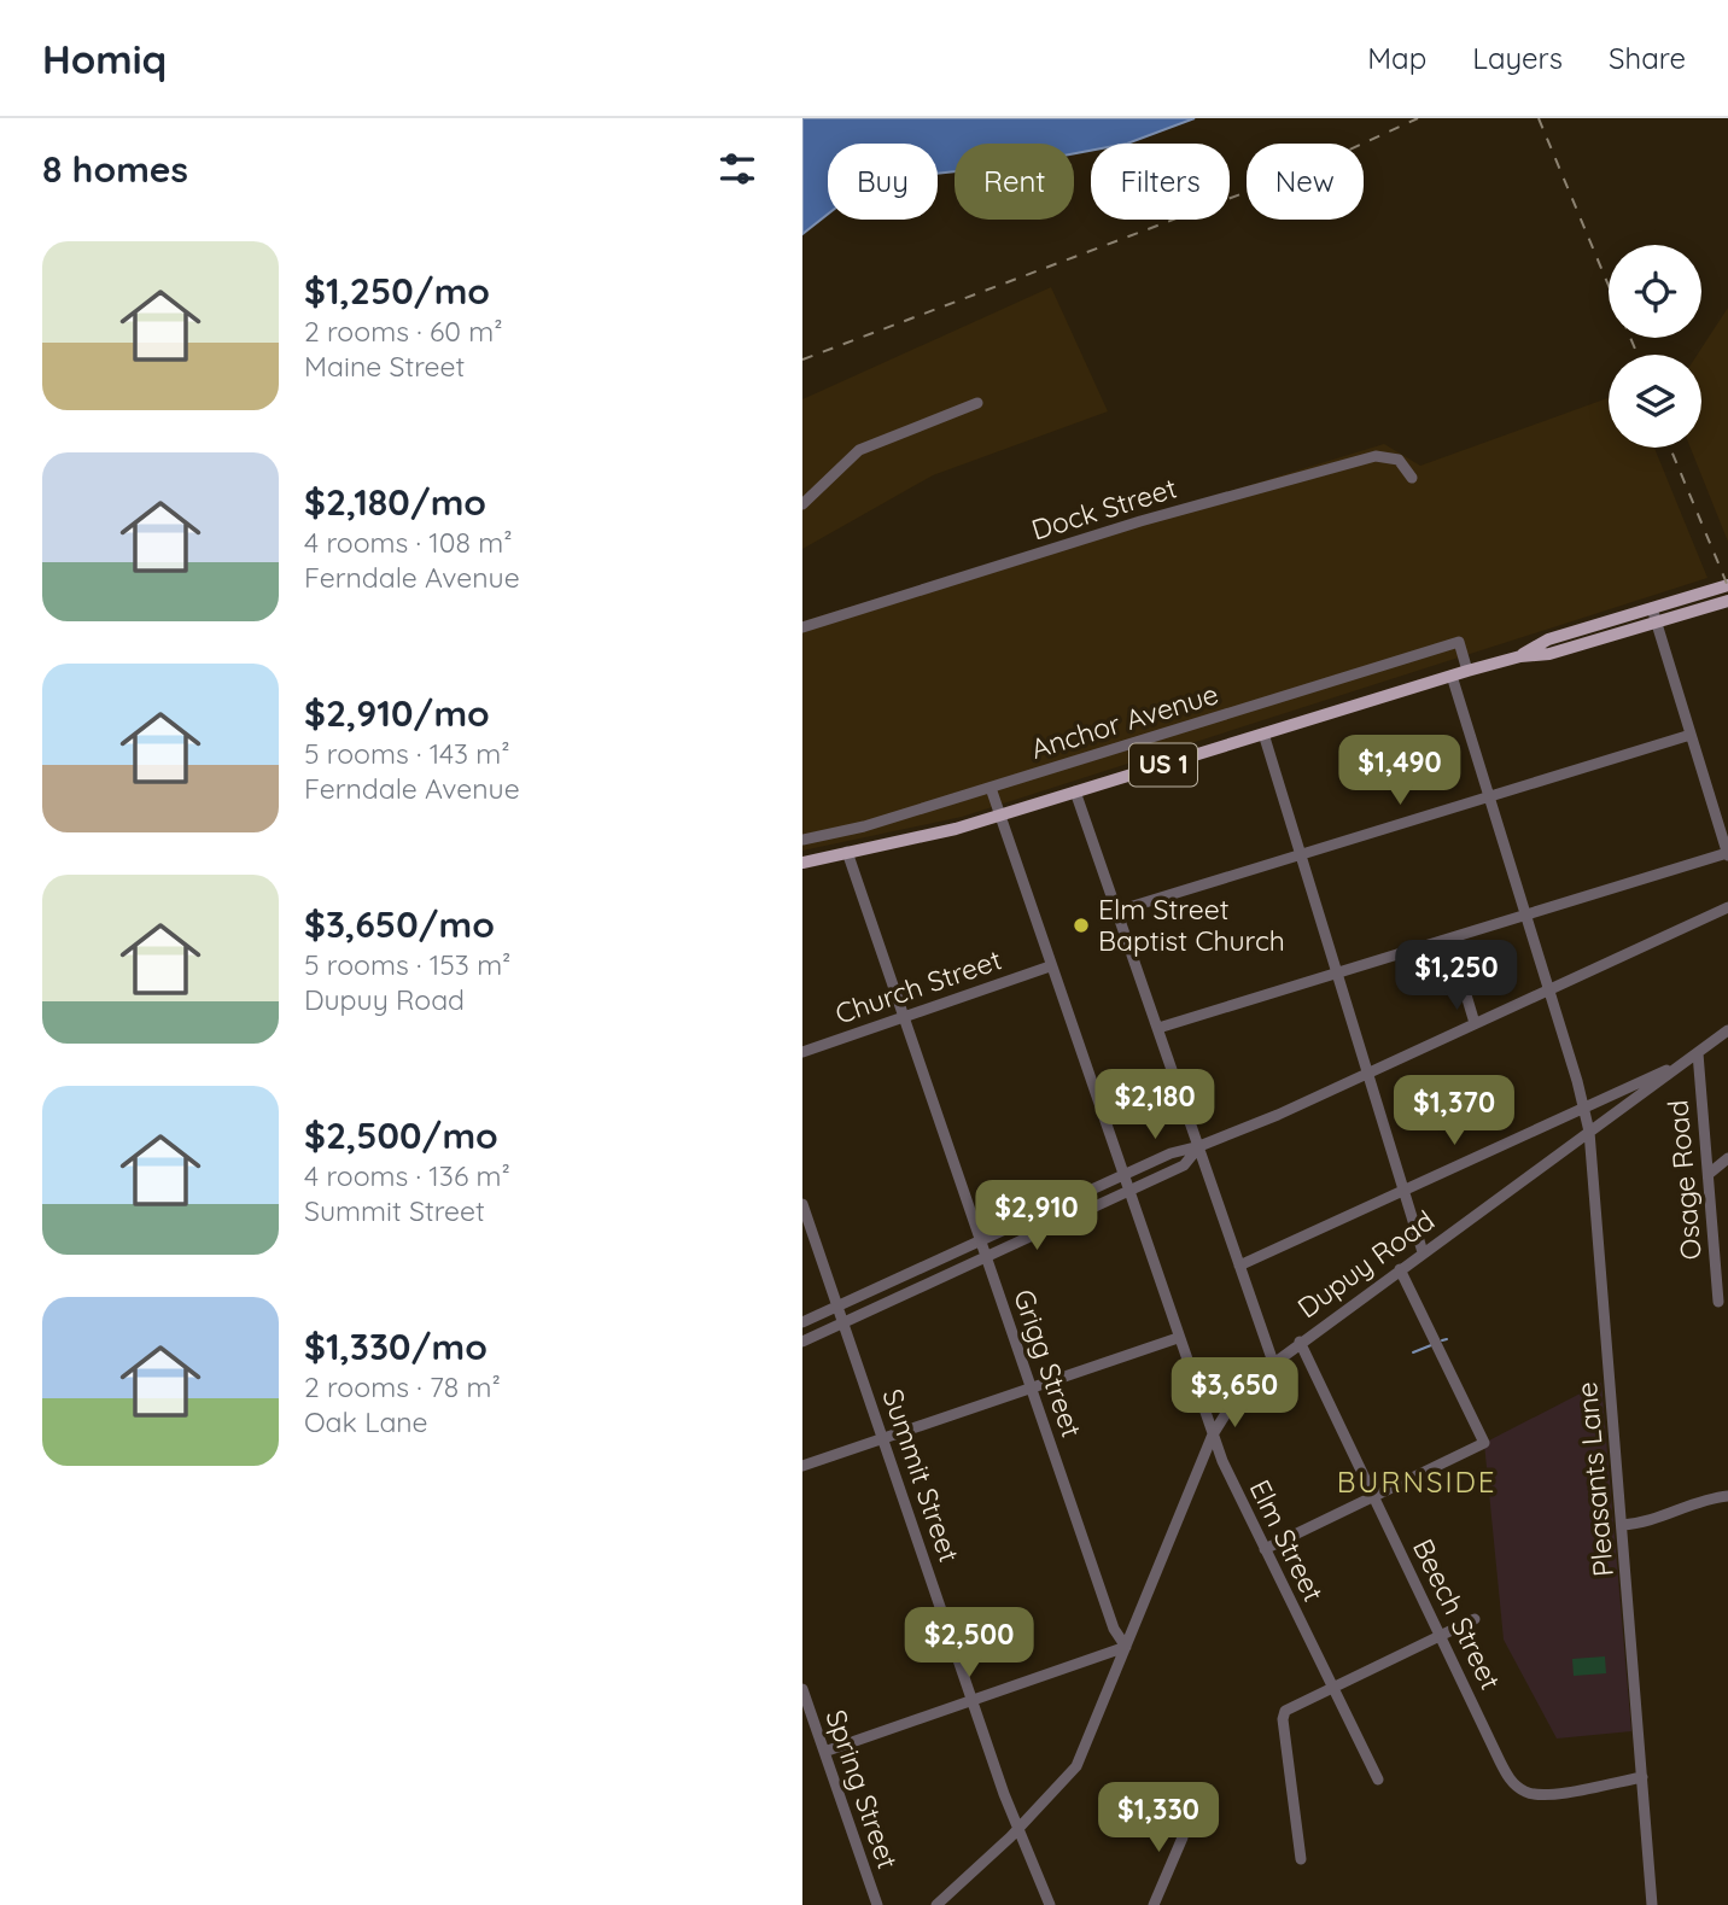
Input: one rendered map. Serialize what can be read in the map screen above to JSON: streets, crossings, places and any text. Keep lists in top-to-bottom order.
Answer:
{
  "streets": {
    "main road": ["US 1"],
    "street": [
      "Dock Street",
      "Anchor Avenue",
      "Church Street",
      "Osage Road",
      "Dupuy Road",
      "Grigg Street",
      "Summit Street",
      "Pleasants Lane",
      "Elm Street",
      "Beech Street",
      "Spring Street"
    ]
  },
  "crossings": [
    ["Anchor Avenue", "US 1"],
    ["Anchor Avenue", "Elm Street"],
    ["US 1", "Grigg Street"],
    ["US 1", "Pleasants Lane"],
    ["US 1", "Elm Street"],
    ["Church Street", "Grigg Street"],
    ["Church Street", "Elm Street"],
    ["Osage Road", "Dupuy Road"],
    ["Dupuy Road", "Grigg Street"],
    ["Dupuy Road", "Summit Street"],
    ["Dupuy Road", "Pleasants Lane"],
    ["Dupuy Road", "Elm Street"],
    ["Dupuy Road", "Beech Street"],
    ["Pleasants Lane", "Beech Street"]
  ],
  "districts": ["BURNSIDE"],
  "places": ["Elm Street Baptist Church"],
  "page": {
    "header": "Homiq",
    "nav": ["Map", "Layers", "Share"],
    "heading": "8 homes",
    "chip": [
      "Buy",
      "Rent",
      "Filters",
      "New"
    ],
    "list": [
      {
        "name": "$1,250/mo",
        "note": "2 rooms · 60 m² · Maine Street"
      },
      {
        "name": "$2,180/mo",
        "note": "4 rooms · 108 m² · Ferndale Avenue"
      },
      {
        "name": "$2,910/mo",
        "note": "5 rooms · 143 m² · Ferndale Avenue"
      },
      {
        "name": "$3,650/mo",
        "note": "5 rooms · 153 m² · Dupuy Road"
      },
      {
        "name": "$2,500/mo",
        "note": "4 rooms · 136 m² · Summit Street"
      },
      {
        "name": "$1,330/mo",
        "note": "2 rooms · 78 m² · Oak Lane"
      }
    ],
    "price": [
      "$1,490",
      "$1,250",
      "$2,180",
      "$1,370",
      "$2,910",
      "$3,650",
      "$2,500",
      "$1,330"
    ]
  }
}
